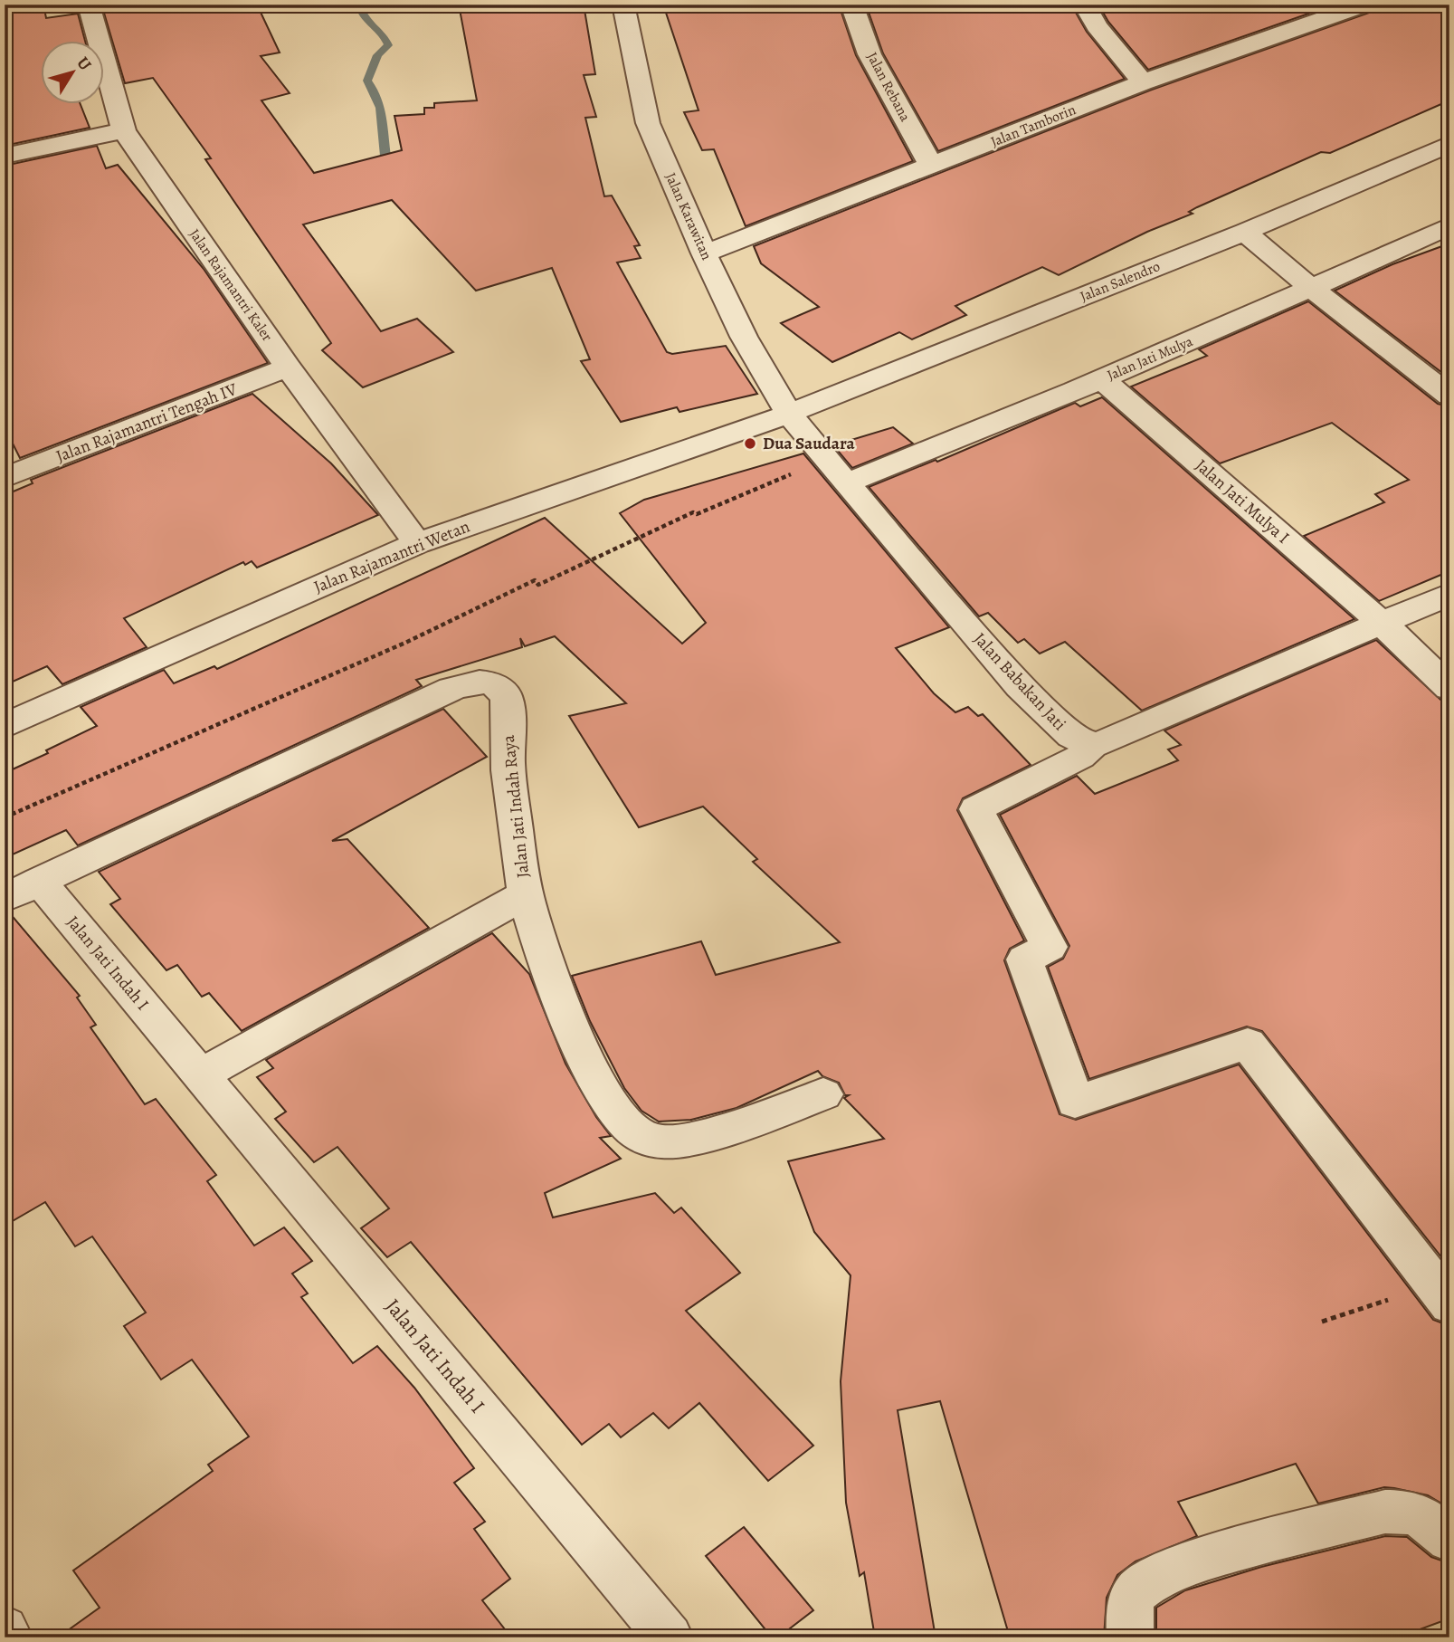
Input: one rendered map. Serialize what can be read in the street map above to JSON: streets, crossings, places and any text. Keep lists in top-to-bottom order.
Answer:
{
  "streets": {
    "street": [
      "Jalan Rebana",
      "Jalan Tamborin",
      "Jalan Karawitan",
      "Jalan Salendro",
      "Jalan Rajamantri Kaler",
      "Jalan Jati Mulya",
      "Jalan Rajamantri Tengah IV",
      "Jalan Jati Mulya I",
      "Jalan Rajamantri Wetan",
      "Jalan Babakan Jati",
      "Jalan Jati Indah Raya",
      "Jalan Jati Indah I"
    ]
  },
  "crossings": [
    ["Jalan Rebana", "Jalan Tamborin"],
    ["Jalan Tamborin", "Jalan Karawitan"],
    ["Jalan Karawitan", "Jalan Salendro"],
    ["Jalan Karawitan", "Jalan Rajamantri Wetan"],
    ["Jalan Karawitan", "Jalan Babakan Jati"],
    ["Jalan Salendro", "Jalan Rajamantri Wetan"],
    ["Jalan Salendro", "Jalan Babakan Jati"],
    ["Jalan Rajamantri Kaler", "Jalan Rajamantri Tengah IV"],
    ["Jalan Rajamantri Kaler", "Jalan Rajamantri Wetan"],
    ["Jalan Jati Mulya", "Jalan Jati Mulya I"],
    ["Jalan Jati Mulya", "Jalan Babakan Jati"],
    ["Jalan Rajamantri Wetan", "Jalan Babakan Jati"],
    ["Jalan Jati Indah Raya", "Jalan Jati Indah I"]
  ],
  "places": ["Dua Saudara"],
  "north": "top right"
}
